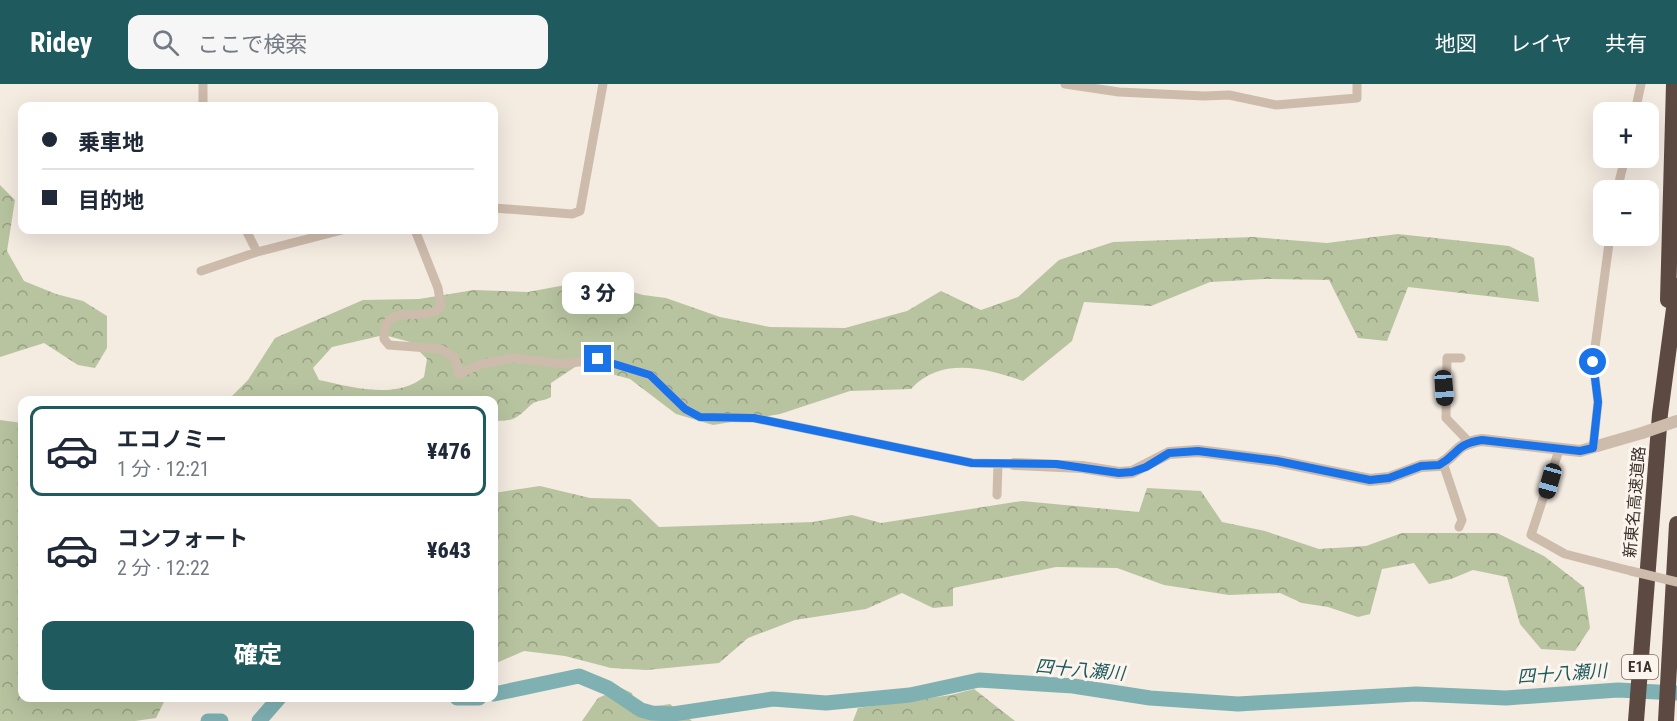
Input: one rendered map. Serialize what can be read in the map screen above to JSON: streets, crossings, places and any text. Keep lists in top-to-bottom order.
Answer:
{
  "streets": {
    "highway": ["新東名高速道路", "E1A"]
  },
  "water": ["四十八瀬川"],
  "page": {
    "header": "Ridey",
    "search": "ここで検索",
    "nav": ["地図", "レイヤ", "共有"],
    "map_buttons": ["+", "−"],
    "banner": ["乗車地", "目的地"],
    "bubble": "3 分",
    "list": [
      {
        "name": "エコノミー",
        "note": "1 分 · 12:21",
        "value": "¥476"
      },
      {
        "name": "コンフォート",
        "note": "2 分 · 12:22",
        "value": "¥643"
      }
    ],
    "buttons": "確定"
  }
}
